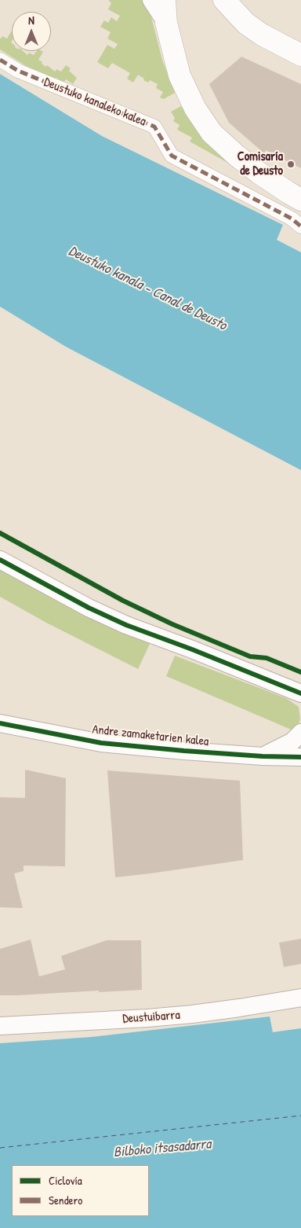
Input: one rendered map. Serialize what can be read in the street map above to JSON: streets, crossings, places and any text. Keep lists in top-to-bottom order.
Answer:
{
  "streets": {
    "street": ["Deustuko kanaleko kalea", "Andre zamaketarien kalea", "Deustuibarra"]
  },
  "water": ["Deustuko kanala - Canal de Deusto", "Bilboko itsasadarra"],
  "places": ["Comisaría de Deusto"],
  "legend": ["Ciclovía", "Sendero"],
  "north": "top"
}
